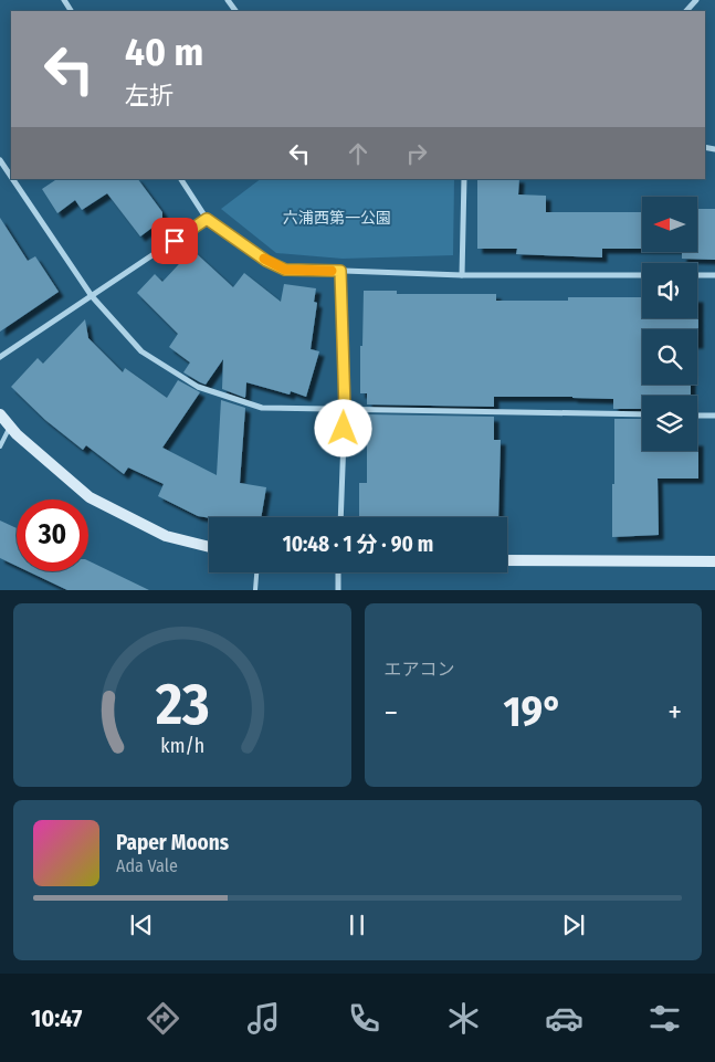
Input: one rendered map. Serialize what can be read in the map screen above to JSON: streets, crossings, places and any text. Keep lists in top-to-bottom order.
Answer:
{
  "parks": ["六浦西第一公園"],
  "north": "left",
  "page": {
    "turn": ["40 m", "左折"],
    "limit": "30",
    "trip": "10:48 · 1 分 · 90 m",
    "tile": "エアコン",
    "heat": ["−", "19°", "+"],
    "song": ["Paper Moons", "Ada Vale"],
    "tabs": "10:47",
    "gauge": ["23", "km/h"]
  }
}
